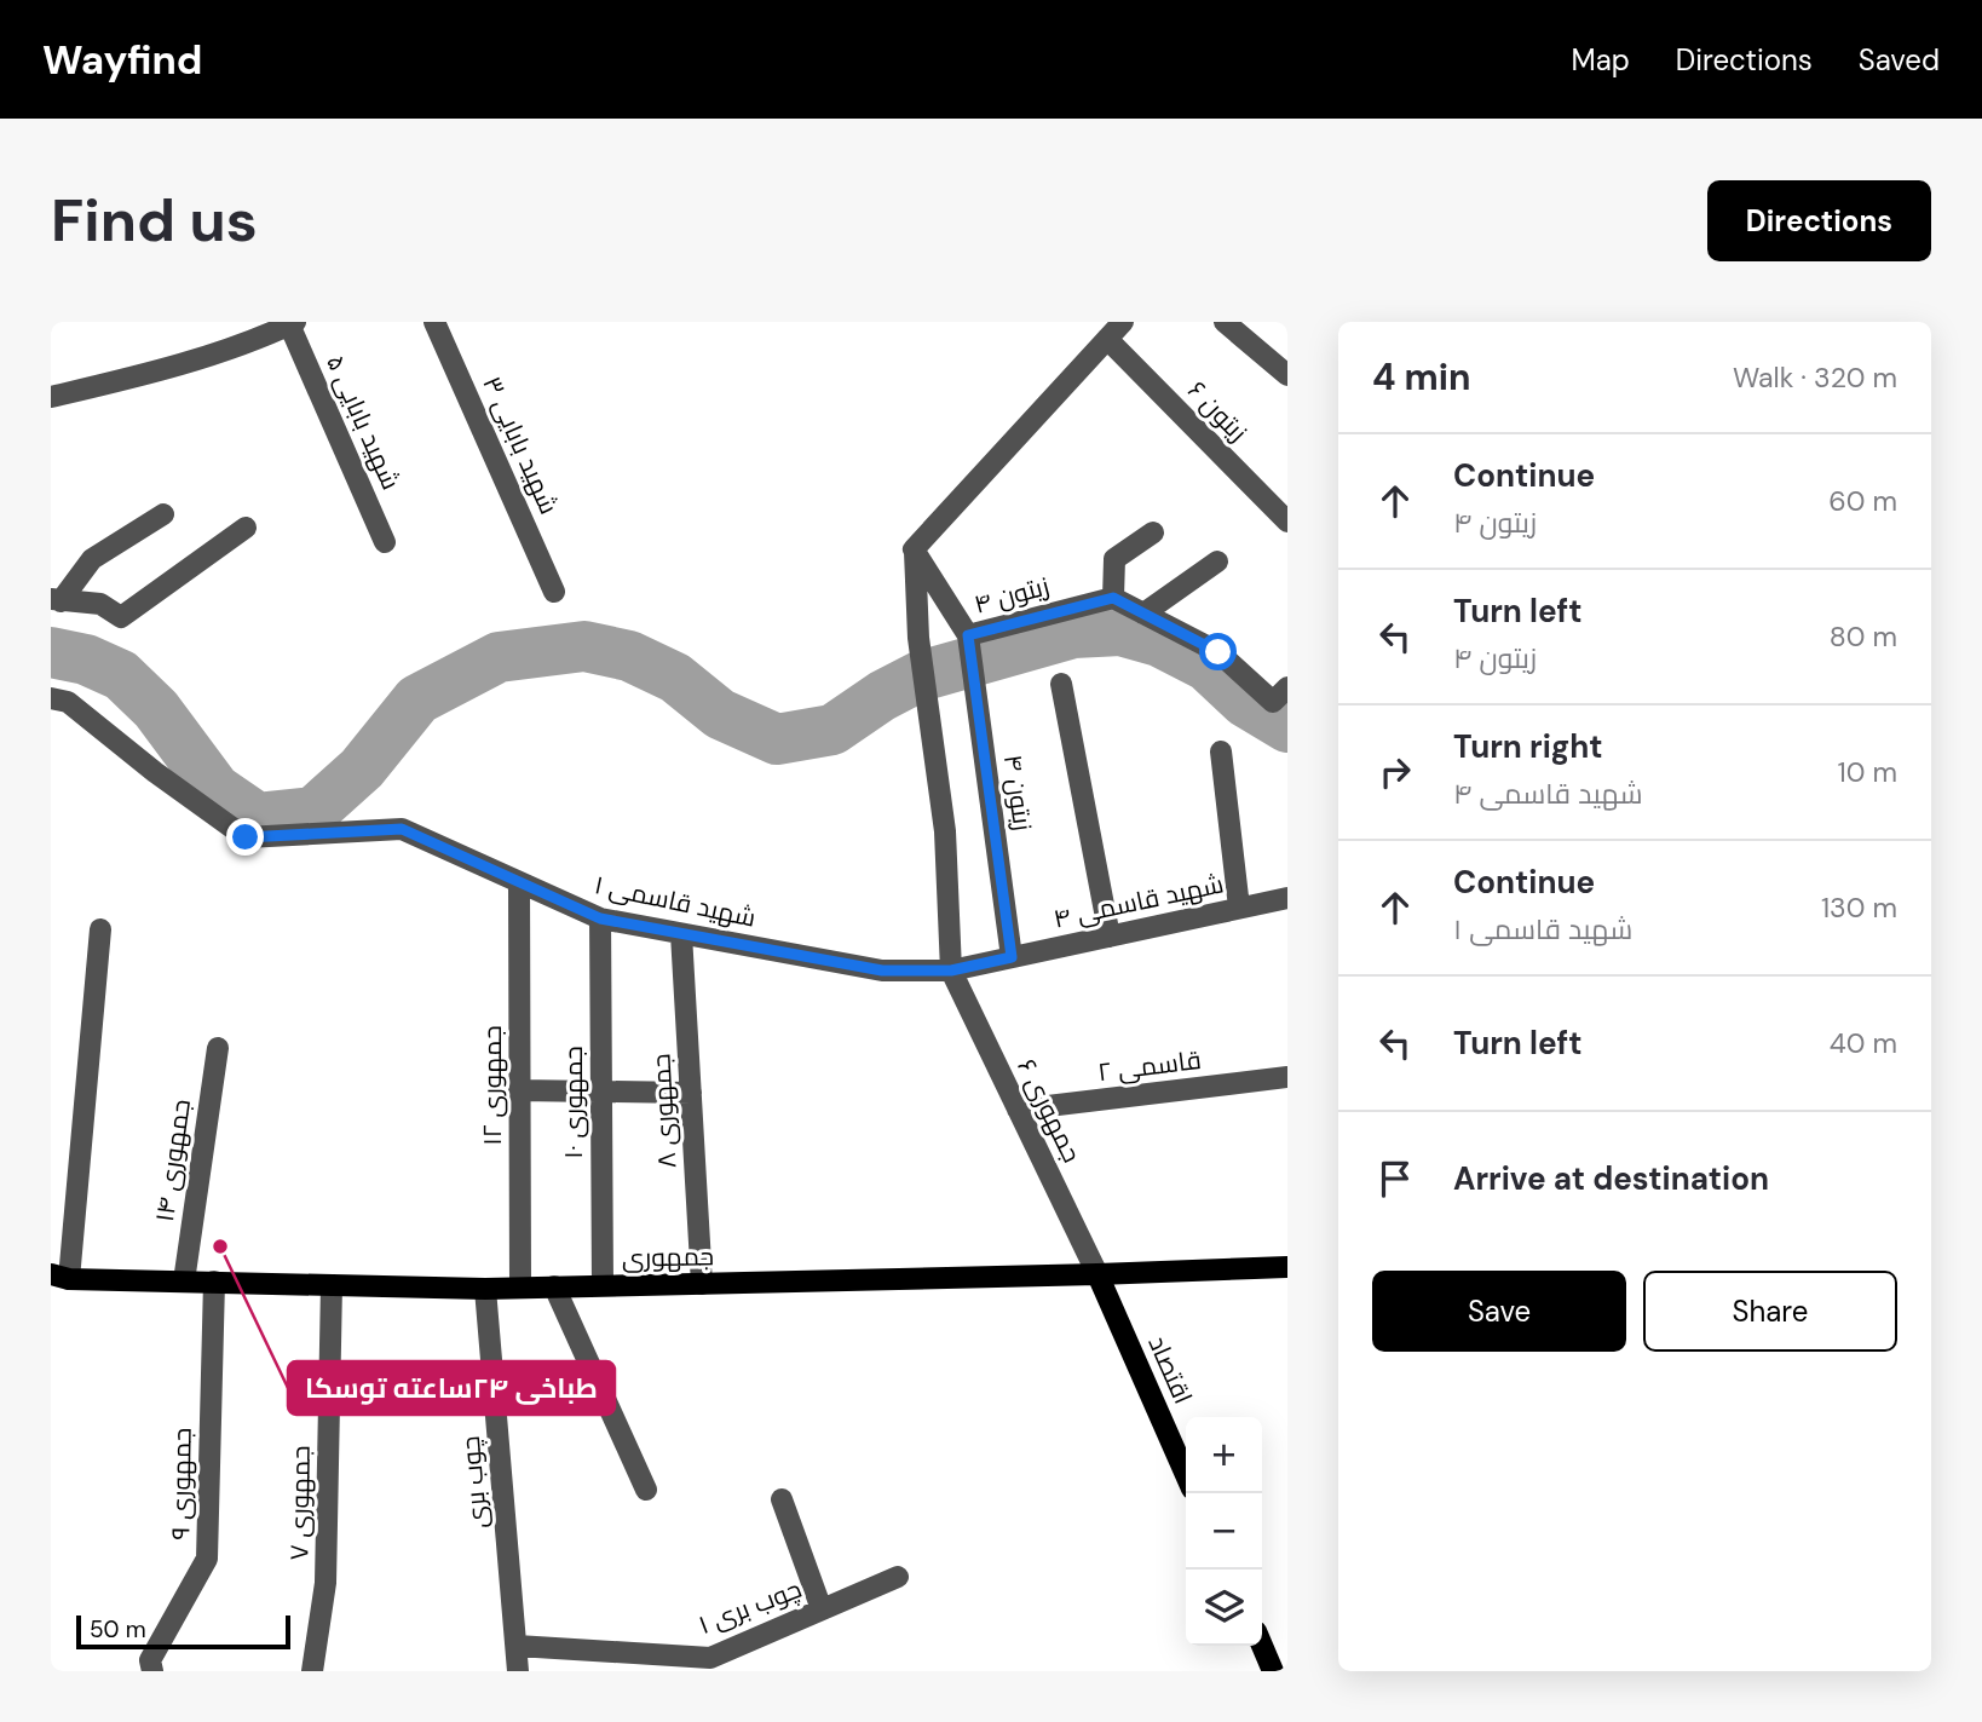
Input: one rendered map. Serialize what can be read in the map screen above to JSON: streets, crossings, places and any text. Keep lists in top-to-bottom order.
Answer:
{
  "streets": {
    "main road": ["جمهوری", "اقتصاد"],
    "street": [
      "۶ زیتون",
      "۵ شهید بابایی",
      "۳ شهید بابایی",
      "۴ زیتون",
      "زیتون ۴",
      "۱ شهید قاسمی",
      "۴ شهید قاسمی",
      "قاسمی ۲",
      "۱۲ جمهوری",
      "۱۰ جمهوری",
      "۸ جمهوری",
      "جمهوری ۶",
      "۱۴ جمهوری",
      "چوب بری",
      "۹ جمهوری",
      "۷ جمهوری",
      "۱ چوب بری"
    ]
  },
  "crossings": [
    ["۴ زیتون", "زیتون ۴"],
    ["زیتون ۴", "۴ شهید قاسمی"],
    ["۱ شهید قاسمی", "۴ شهید قاسمی"],
    ["۱ شهید قاسمی", "۱۲ جمهوری"],
    ["۱ شهید قاسمی", "۱۰ جمهوری"],
    ["۱ شهید قاسمی", "۸ جمهوری"],
    ["۱ شهید قاسمی", "جمهوری ۶"],
    ["۴ شهید قاسمی", "جمهوری ۶"],
    ["قاسمی ۲", "جمهوری ۶"],
    ["۱۲ جمهوری", "جمهوری"],
    ["۱۰ جمهوری", "جمهوری"],
    ["۸ جمهوری", "جمهوری"],
    ["جمهوری ۶", "جمهوری"],
    ["جمهوری ۶", "اقتصاد"],
    ["۱۴ جمهوری", "جمهوری"],
    ["جمهوری", "اقتصاد"],
    ["جمهوری", "چوب بری"],
    ["جمهوری", "۹ جمهوری"],
    ["جمهوری", "۷ جمهوری"],
    ["چوب بری", "۱ چوب بری"]
  ],
  "places": ["طباخی ۲۴ساعته توسکا"],
  "scale_bar": "50 m",
  "page": {
    "header": "Wayfind",
    "nav": ["Map", "Directions", "Saved"],
    "buttons": [
      "Directions",
      ["Save", "Share"]
    ],
    "title": "Find us",
    "heading": ["4 min", "Walk · 320 m"],
    "list": [
      ["Continue", "۴ زیتون", "60 m"],
      ["Turn left", "زیتون ۴", "80 m"],
      ["Turn right", "۴ شهید قاسمی", "10 m"],
      ["Continue", "۱ شهید قاسمی", "130 m"],
      ["Turn left", "40 m"],
      "Arrive at destination"
    ],
    "map_buttons": ["+", "−"],
    "scale": "50 m"
  }
}
